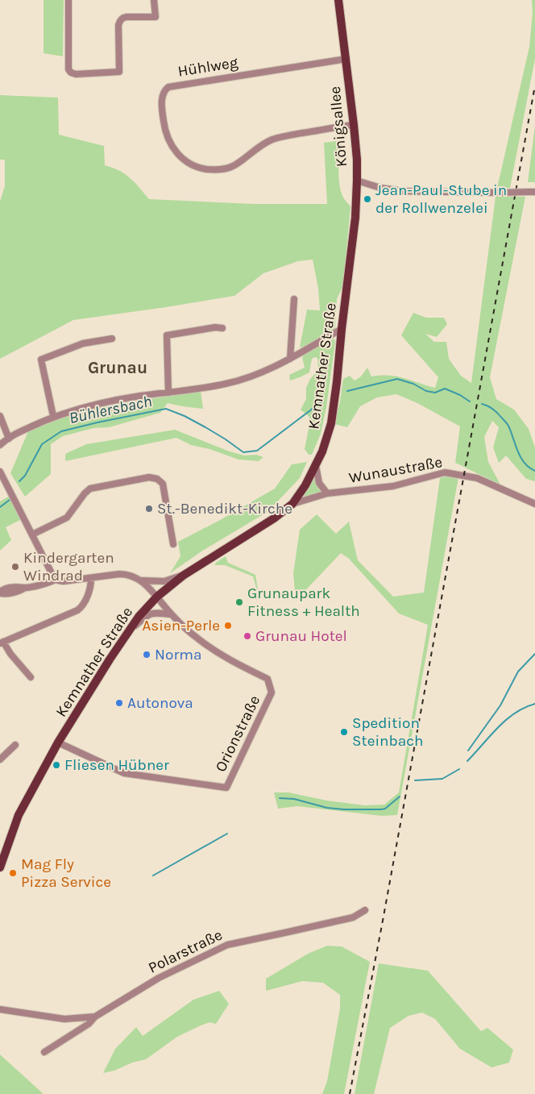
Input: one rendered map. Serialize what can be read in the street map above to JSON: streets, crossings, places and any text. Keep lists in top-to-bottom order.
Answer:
{
  "streets": {
    "main road": ["Königsallee", "Kemnather Straße"],
    "street": [
      "Hühlweg",
      "Wunaustraße",
      "Orionstraße",
      "Polarstraße"
    ]
  },
  "crossings": [
    ["Hühlweg", "Königsallee"],
    ["Königsallee", "Kemnather Straße"],
    ["Kemnather Straße", "Wunaustraße"],
    ["Kemnather Straße", "Orionstraße"]
  ],
  "districts": ["Grunau"],
  "water": ["Bühlersbach"],
  "places": [
    "Jean-Paul-Stube in der Rollwenzelei",
    "St.-Benedikt-Kirche",
    "Kindergarten Windrad",
    "Grunaupark Fitness + Health",
    "Asien-Perle",
    "Grunau Hotel",
    "Norma",
    "Autonova",
    "Spedition Steinbach",
    "Fliesen Hübner",
    "Mag Fly Pizza Service"
  ]
}
